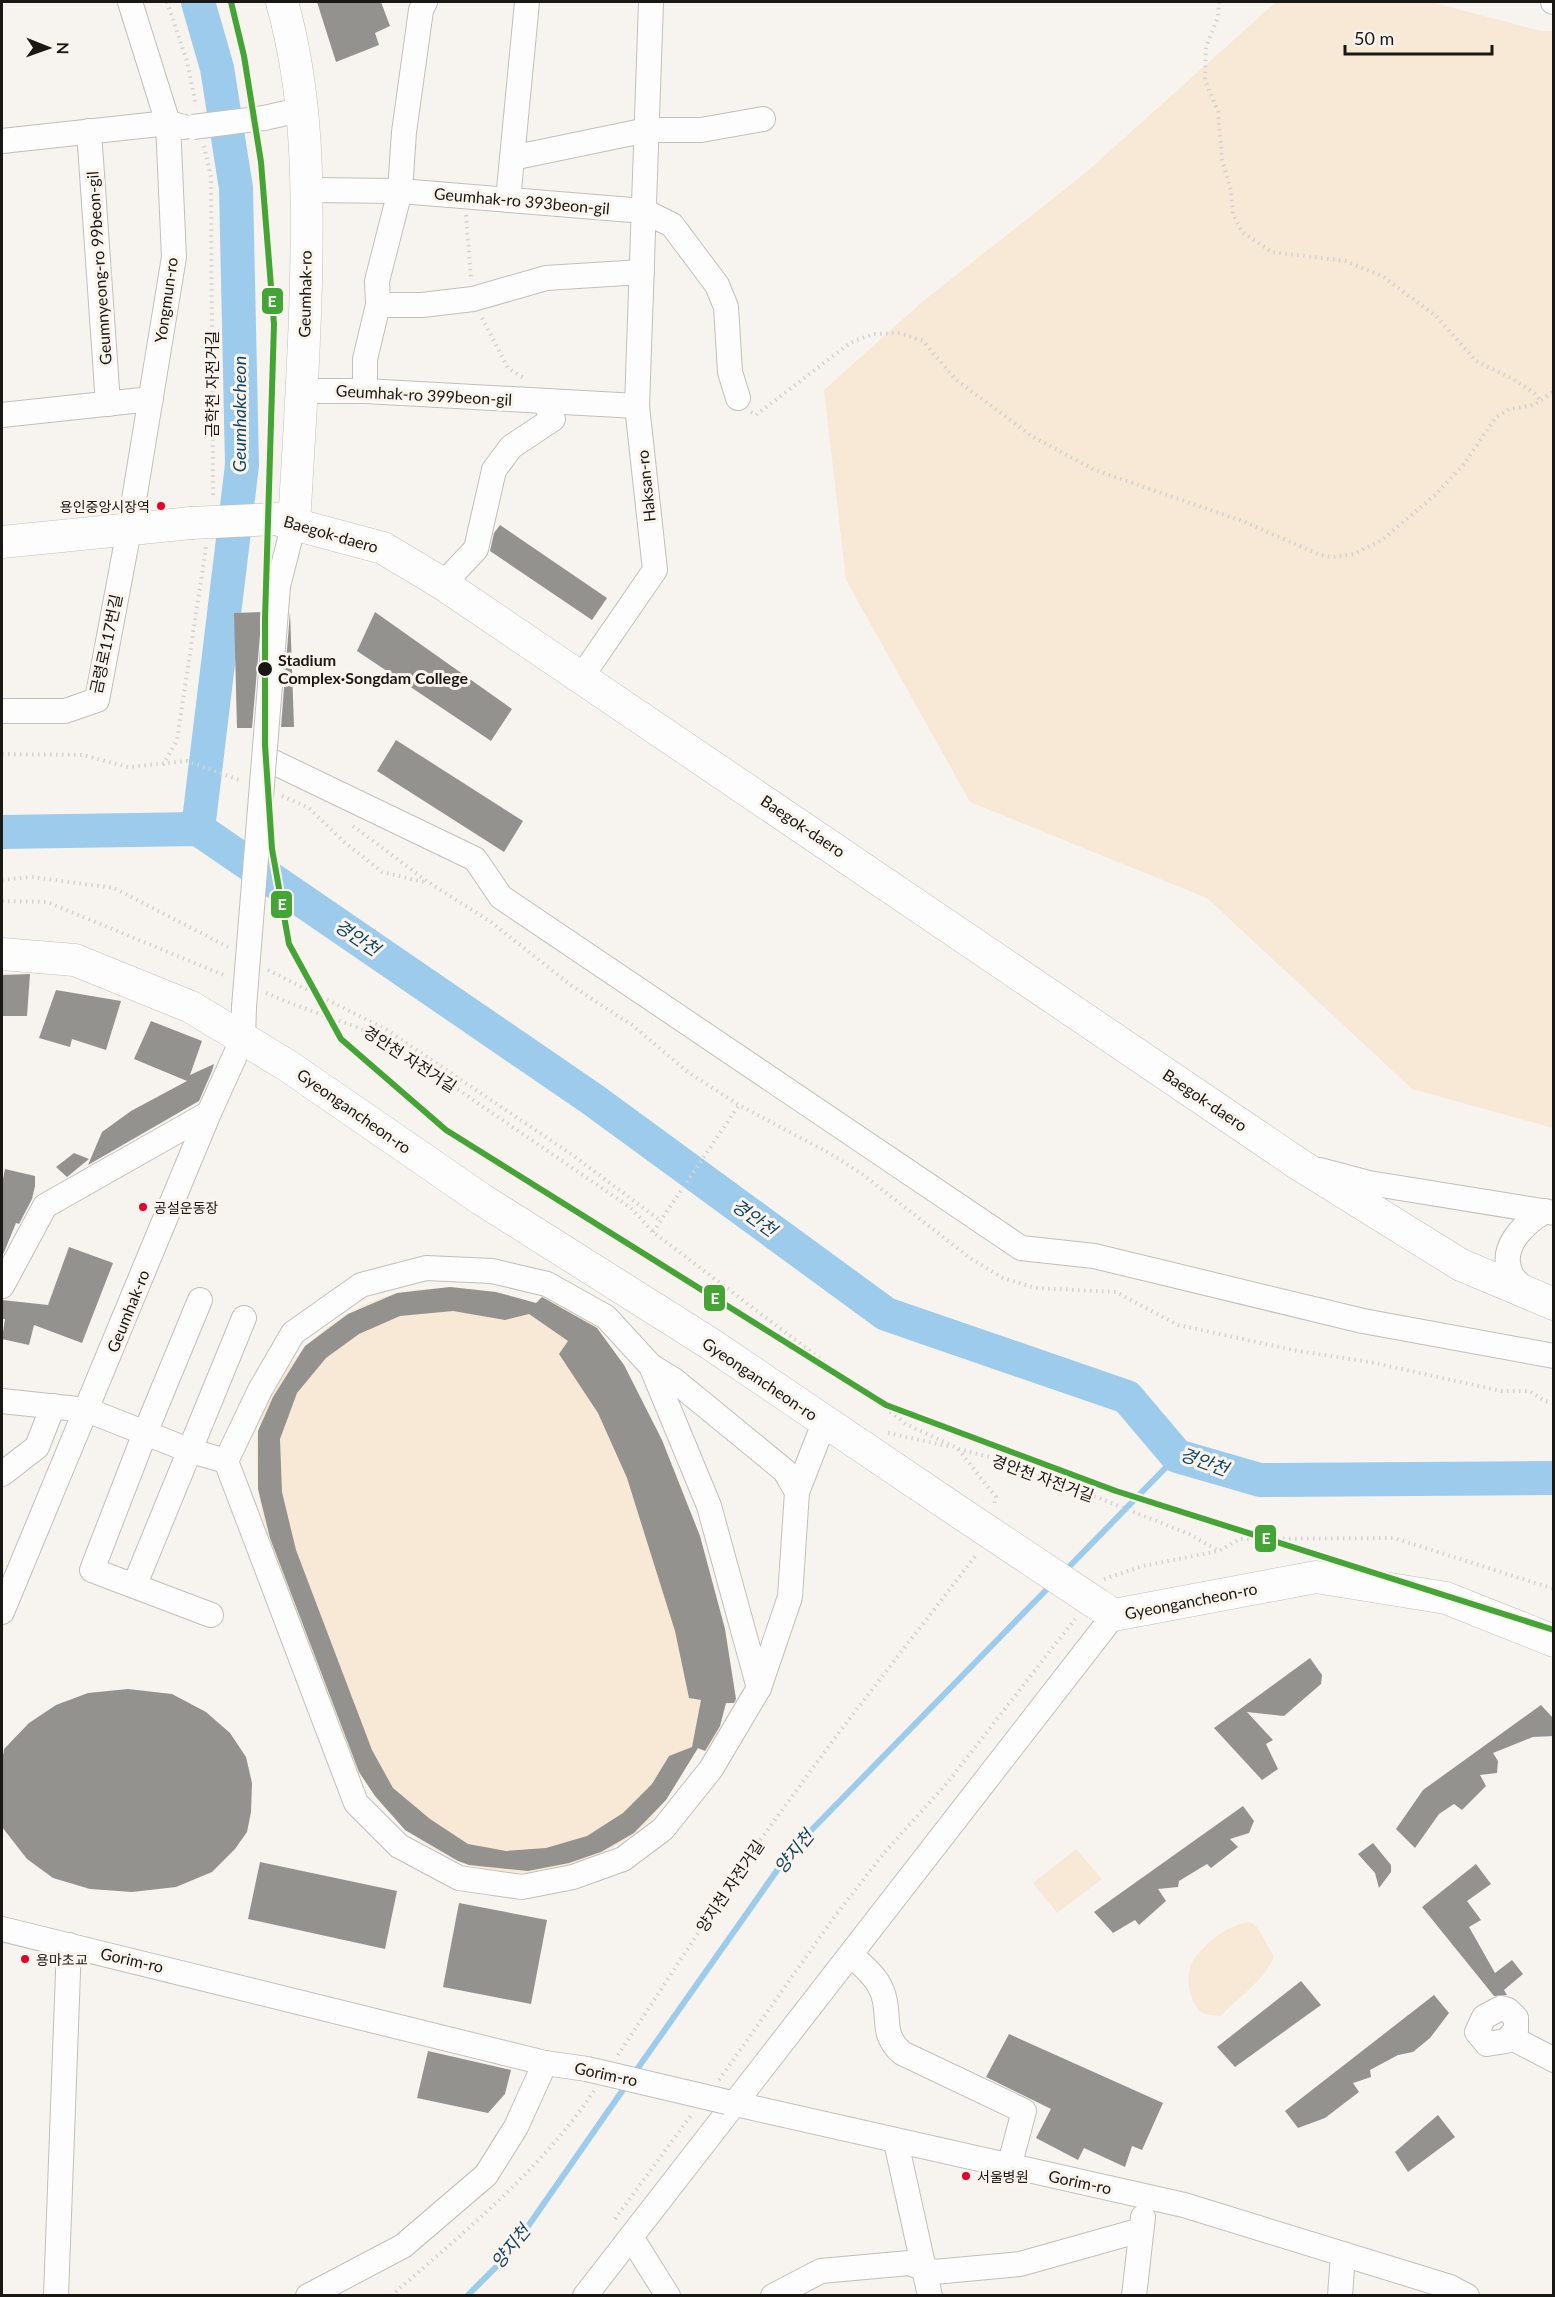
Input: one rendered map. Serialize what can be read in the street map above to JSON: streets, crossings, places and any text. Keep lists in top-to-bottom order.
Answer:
{
  "streets": {
    "main road": ["Geumhak-ro", "Baegok-daero", "Gyeongancheon-ro"],
    "street": [
      "Geumhak-ro 393beon-gil",
      "Geumnyeong-ro 99beon-gil",
      "Yongmun-ro",
      "Geumhak-ro 399beon-gil",
      "Haksan-ro",
      "금령로117번길",
      "Gorim-ro"
    ],
    "path": ["금학천 자전거길", "경안천 자전거길", "양지천 자전거길"]
  },
  "crossings": [
    ["Geumhak-ro 393beon-gil", "Geumhak-ro"],
    ["Geumhak-ro 393beon-gil", "Haksan-ro"],
    ["Geumhak-ro", "Geumhak-ro 399beon-gil"],
    ["Geumhak-ro", "Baegok-daero"],
    ["Geumhak-ro", "경안천 자전거길"],
    ["Geumhak-ro", "Gyeongancheon-ro"],
    ["Yongmun-ro", "Baegok-daero"],
    ["Yongmun-ro", "금령로117번길"],
    ["Geumhak-ro 399beon-gil", "Haksan-ro"],
    ["Haksan-ro", "Baegok-daero"],
    ["Baegok-daero", "금령로117번길"]
  ],
  "water": ["Geumhakcheon", "경안천", "양지천"],
  "places": [
    "용인중앙시장역",
    "Stadium Complex·Songdam College",
    "공설운동장",
    "용마초교",
    "서울병원"
  ],
  "lines": ["transit line E"],
  "scale_bar": "50 m",
  "north": "right"
}
